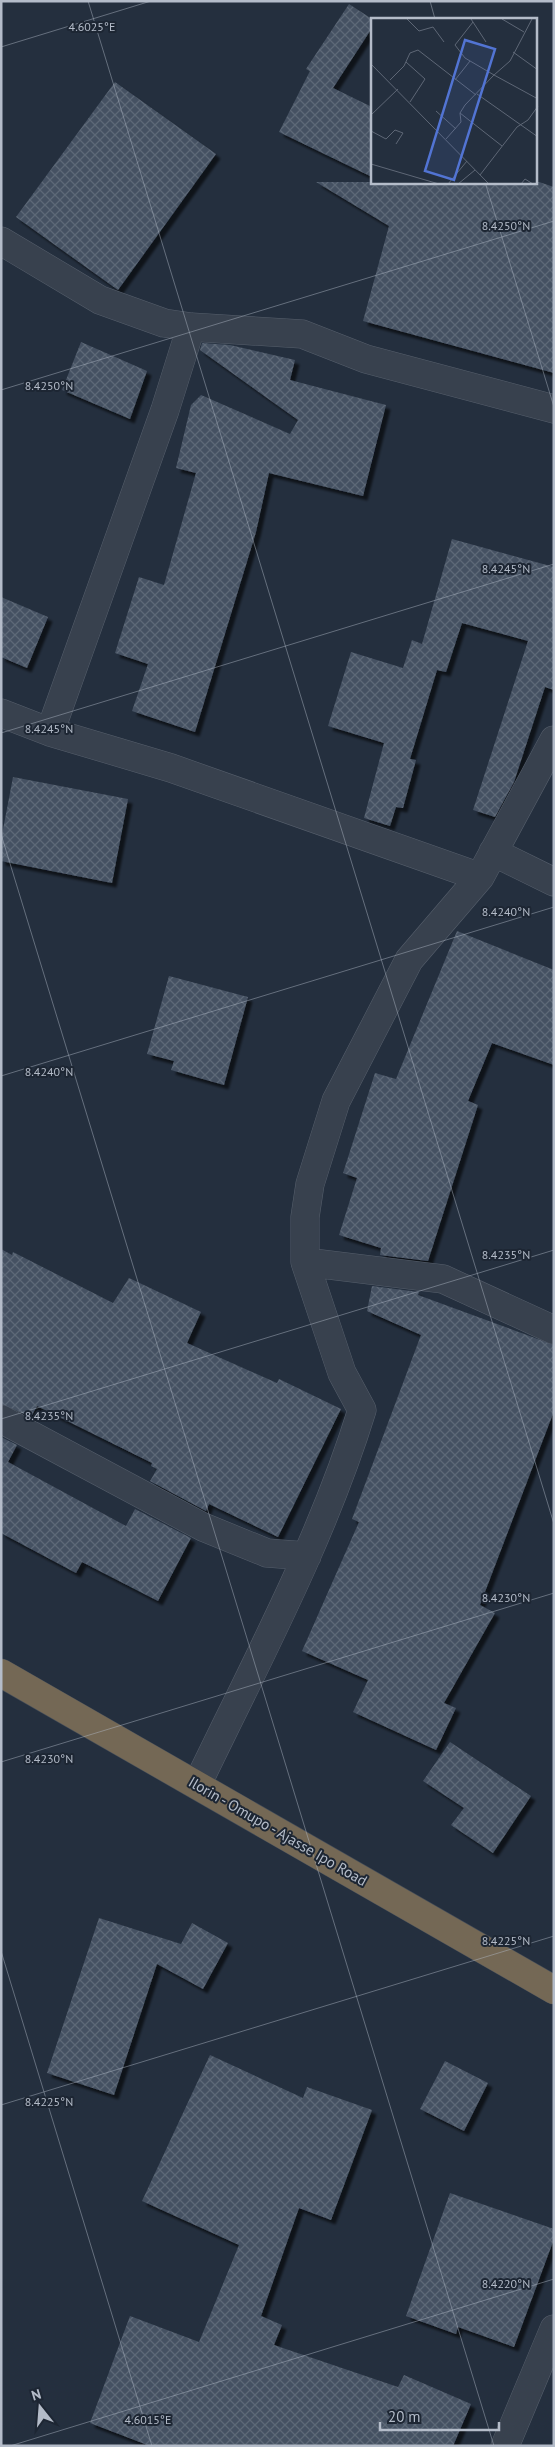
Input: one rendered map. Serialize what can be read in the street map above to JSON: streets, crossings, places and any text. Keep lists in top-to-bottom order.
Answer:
{
  "streets": {
    "highway": ["Ilorin - Omupo - Ajasse Ipo Road"]
  },
  "scale_bar": "20 m",
  "north": "top",
  "coordinates": [
    "4.6025°E",
    "8.4250°N",
    "8.4245°N",
    "8.4240°N",
    "8.4235°N",
    "8.4230°N",
    "8.4225°N",
    "8.4220°N",
    "4.6015°E"
  ]
}
